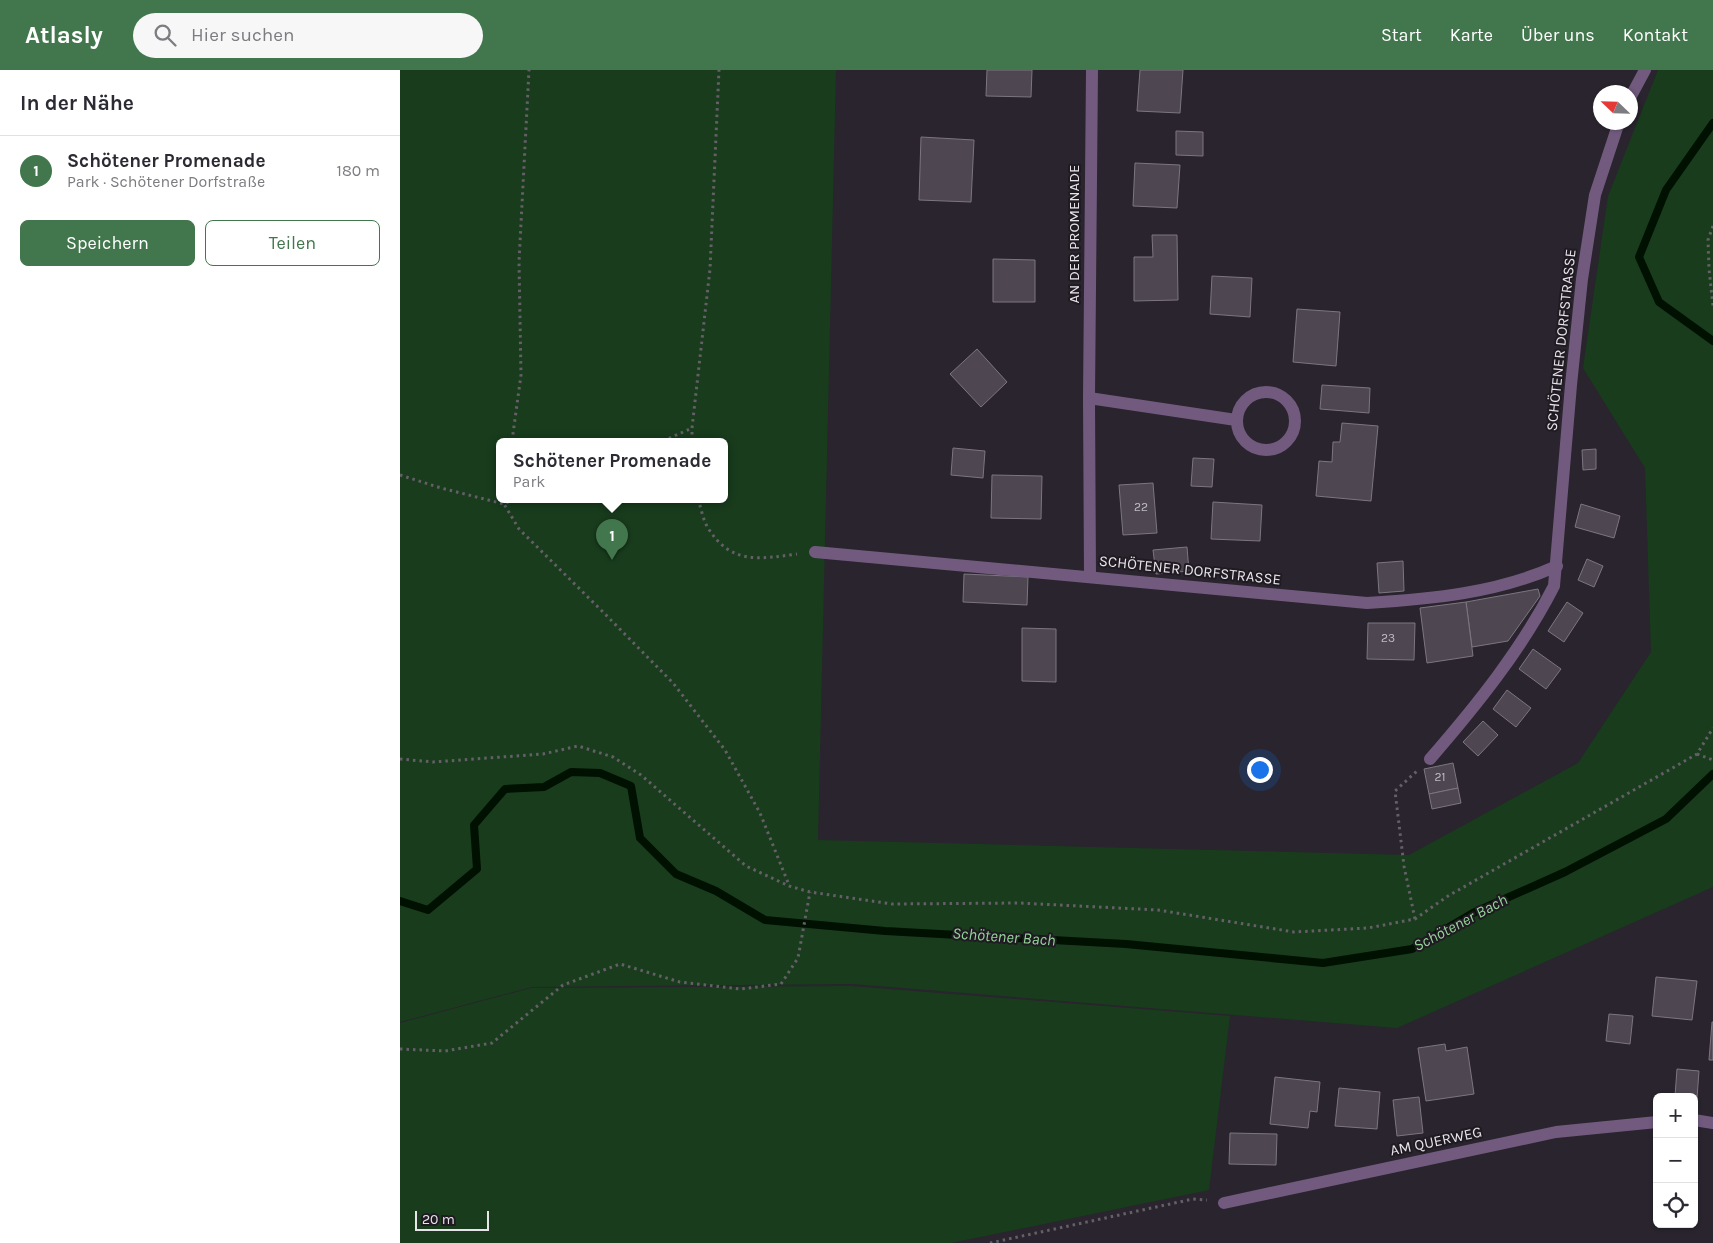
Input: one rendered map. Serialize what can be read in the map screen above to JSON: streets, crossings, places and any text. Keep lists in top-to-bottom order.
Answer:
{
  "streets": {
    "street": ["AN DER PROMENADE", "SCHÖTENER DORFSTRASSE", "AM QUERWEG"]
  },
  "crossings": [
    ["AN DER PROMENADE", "SCHÖTENER DORFSTRASSE"]
  ],
  "water": ["Schötener Bach"],
  "house_numbers": ["22", "23", "21"],
  "scale_bar": "20 m",
  "north": "top left",
  "page": {
    "header": "Atlasly",
    "search": "Hier suchen",
    "nav": [
      "Start",
      "Karte",
      "Über uns",
      "Kontakt"
    ],
    "heading": "In der Nähe",
    "list": [
      {
        "mark": "1",
        "name": "Schötener Promenade",
        "note": "Park · Schötener Dorfstraße",
        "value": "180 m"
      }
    ],
    "buttons": ["Speichern", "Teilen"],
    "popup": ["Schötener Promenade", "Park"],
    "pins": "1",
    "map_buttons": ["+", "−"],
    "scale": "20 m"
  }
}
